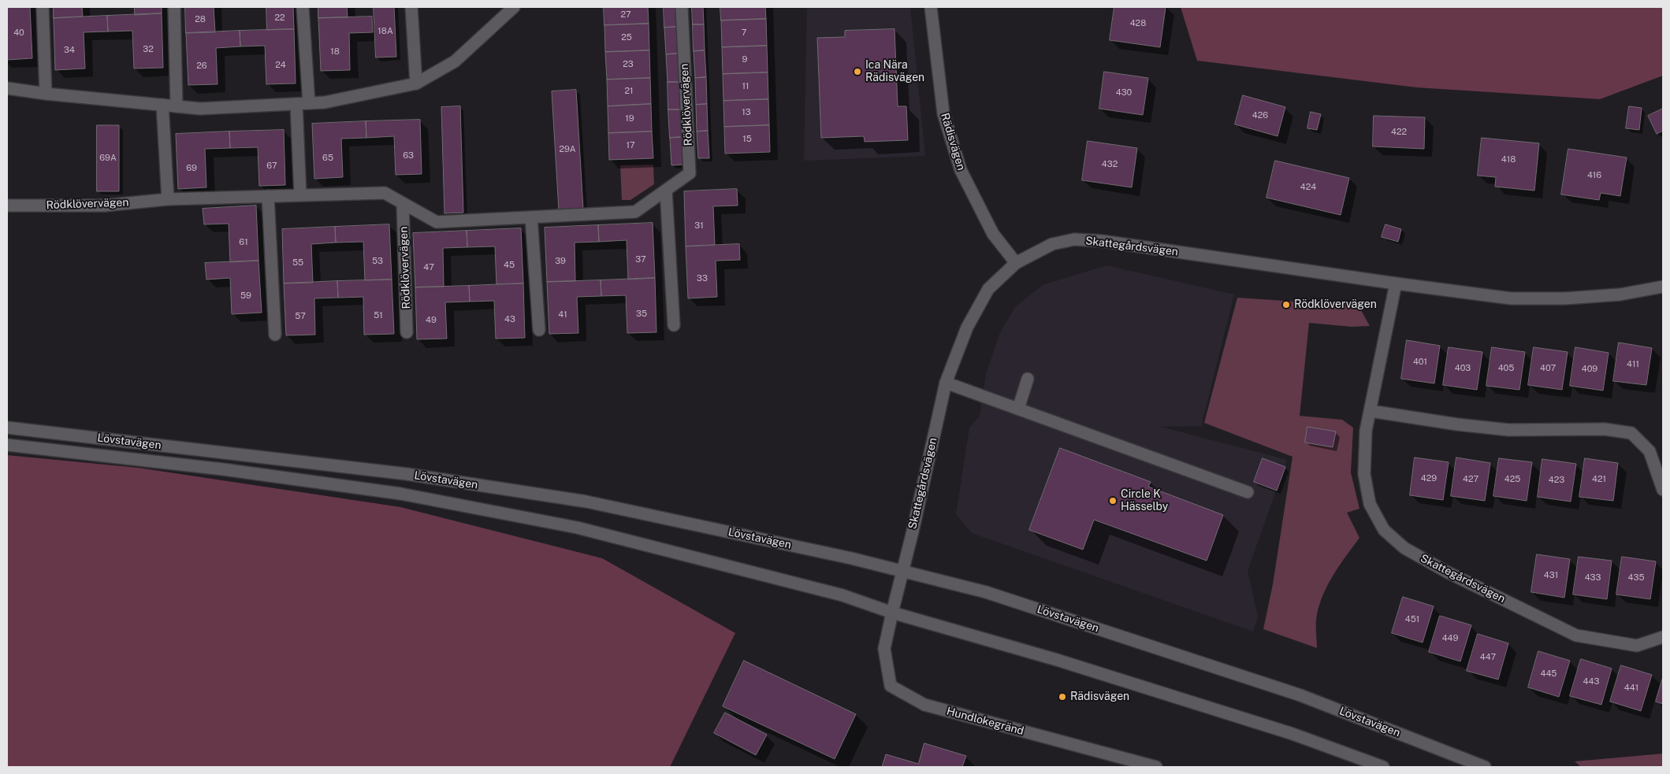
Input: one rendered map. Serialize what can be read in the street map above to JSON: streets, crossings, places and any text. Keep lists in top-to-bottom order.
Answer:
{
  "streets": {
    "street": [
      "Rödklövervägen",
      "Rädisvägen",
      "Skattegårdsvägen",
      "Lövstavägen",
      "Hundlokegränd"
    ]
  },
  "crossings": [
    ["Rädisvägen", "Skattegårdsvägen"],
    ["Skattegårdsvägen", "Lövstavägen"],
    ["Skattegårdsvägen", "Hundlokegränd"],
    ["Lövstavägen", "Hundlokegränd"]
  ],
  "places": [
    "Ica Nära Rädisvägen",
    "Rödklövervägen",
    "Circle K Hässelby",
    "Rädisvägen"
  ],
  "house_numbers": [
    "27",
    "22",
    "28",
    "428",
    "18A",
    "40",
    "7",
    "25",
    "32",
    "34",
    "18",
    "9",
    "23",
    "24",
    "26",
    "11",
    "21",
    "430",
    "13",
    "426",
    "19",
    "422",
    "15",
    "17",
    "29A",
    "63",
    "69A",
    "65",
    "418",
    "432",
    "67",
    "69",
    "416",
    "424",
    "31",
    "61",
    "37",
    "53",
    "39",
    "55",
    "45",
    "47",
    "33",
    "59",
    "35",
    "41",
    "51",
    "57",
    "43",
    "49",
    "401",
    "411",
    "403",
    "405",
    "407",
    "409",
    "429",
    "427",
    "425",
    "421",
    "423",
    "431",
    "433",
    "435",
    "451",
    "449",
    "447",
    "445",
    "443",
    "441"
  ]
}
